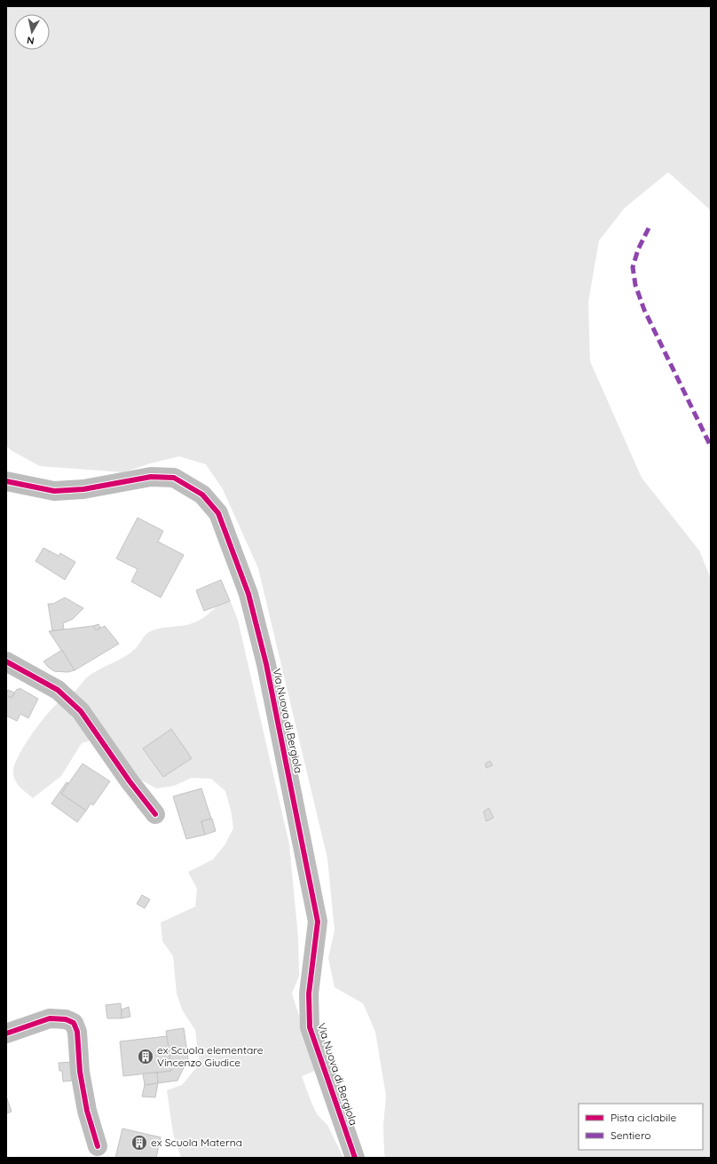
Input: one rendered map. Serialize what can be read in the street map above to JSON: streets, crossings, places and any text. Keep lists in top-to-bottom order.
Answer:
{
  "streets": {
    "street": ["Via Nuova di Bergiola"]
  },
  "places": {
    "building": ["ex Scuola elementare Vincenzo Giudice", "ex Scuola Materna"]
  },
  "legend": ["Pista ciclabile", "Sentiero"],
  "north": "bottom"
}
